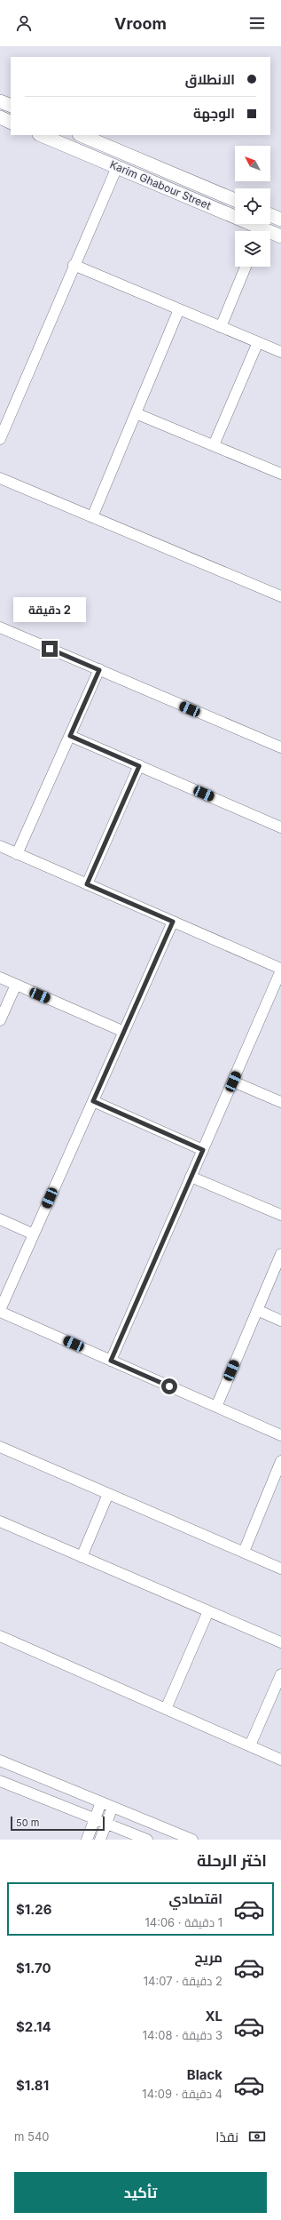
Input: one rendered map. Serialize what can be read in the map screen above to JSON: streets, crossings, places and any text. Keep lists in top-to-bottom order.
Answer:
{
  "streets": {
    "street": ["Karim Ghabour Street"]
  },
  "scale_bar": "50 m",
  "north": "top left",
  "page": {
    "header": "Vroom",
    "banner": ["الانطلاق", "الوجهة"],
    "bubble": "2 دقيقة",
    "scale": "50 m",
    "heading": "اختر الرحلة",
    "list": [
      {
        "name": "اقتصادي",
        "note": "1 دقيقة · 14:06",
        "value": "$1.26"
      },
      {
        "name": "مريح",
        "note": "2 دقيقة · 14:07",
        "value": "$1.70"
      },
      {
        "name": "XL",
        "note": "3 دقيقة · 14:08",
        "value": "$2.14"
      },
      {
        "name": "Black",
        "note": "4 دقيقة · 14:09",
        "value": "$1.81"
      }
    ],
    "pay": ["نقدًا", "540 m"],
    "buttons": "تأكيد"
  }
}
